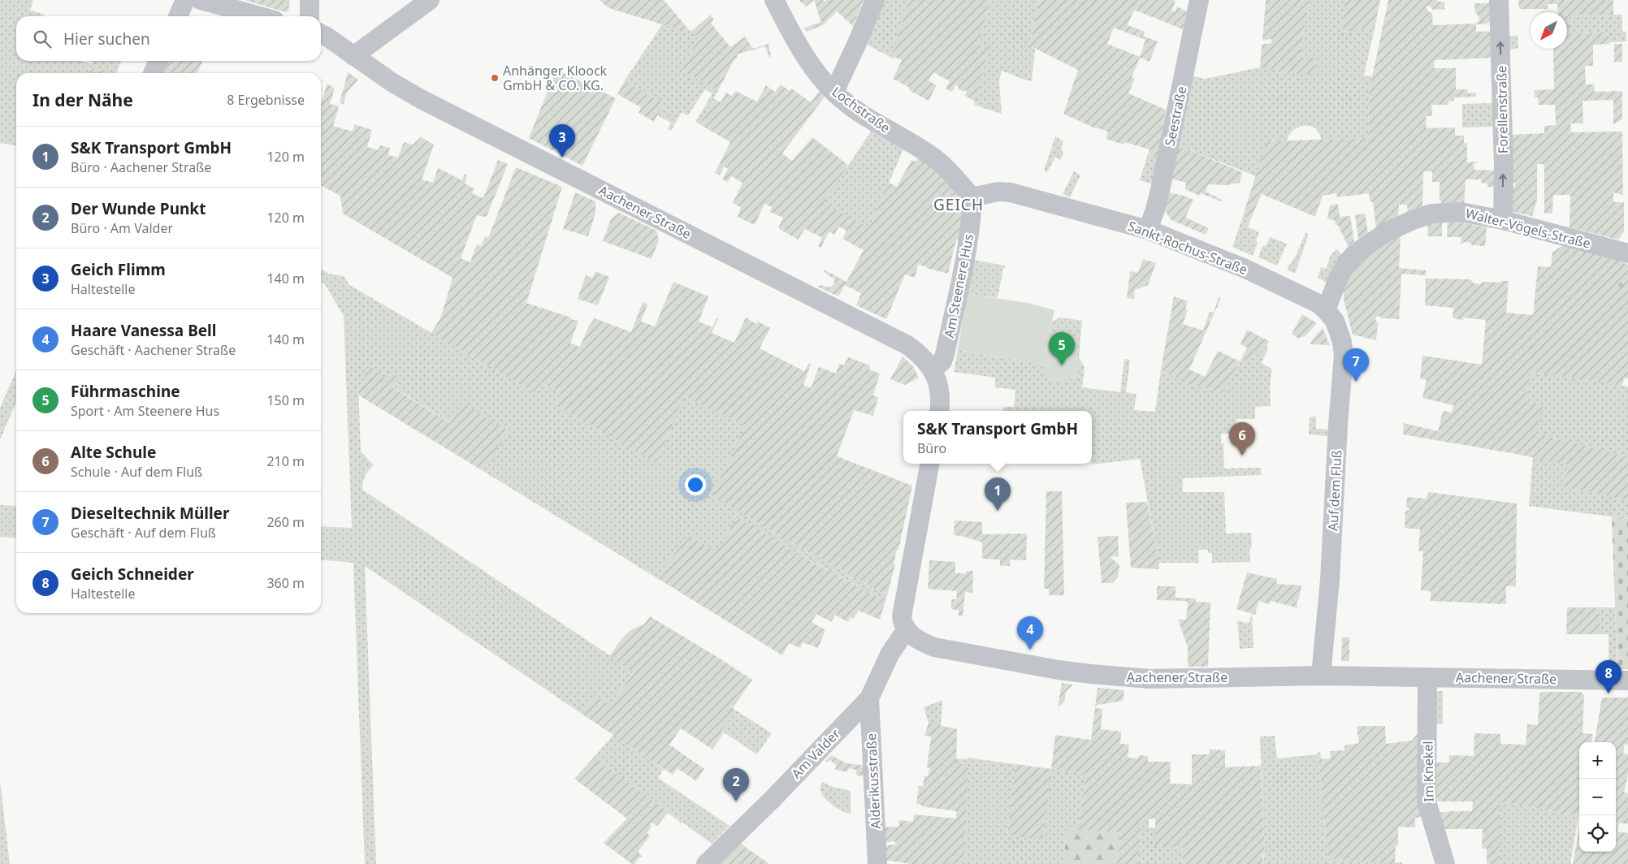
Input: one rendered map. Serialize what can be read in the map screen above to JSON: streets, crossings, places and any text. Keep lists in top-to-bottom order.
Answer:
{
  "streets": {
    "street": [
      "Lochstraße",
      "Forellenstraße",
      "Seestraße",
      "Aachener Straße",
      "Walter-Vögels-Straße",
      "Sankt-Rochus-Straße",
      "Am Steenere Hus",
      "Auf dem Fluß",
      "Am Valder",
      "Im Knekel",
      "Alderikusstraße"
    ]
  },
  "crossings": [
    ["Lochstraße", "Sankt-Rochus-Straße"],
    ["Lochstraße", "Am Steenere Hus"],
    ["Forellenstraße", "Walter-Vögels-Straße"],
    ["Seestraße", "Sankt-Rochus-Straße"],
    ["Aachener Straße", "Am Steenere Hus"],
    ["Aachener Straße", "Auf dem Fluß"],
    ["Aachener Straße", "Am Valder"],
    ["Aachener Straße", "Im Knekel"],
    ["Walter-Vögels-Straße", "Sankt-Rochus-Straße"],
    ["Walter-Vögels-Straße", "Auf dem Fluß"],
    ["Sankt-Rochus-Straße", "Am Steenere Hus"],
    ["Sankt-Rochus-Straße", "Auf dem Fluß"],
    ["Am Valder", "Alderikusstraße"]
  ],
  "one_way": ["Forellenstraße"],
  "districts": ["GEICH"],
  "places": ["Anhänger Kloock GmbH & CO. KG."],
  "north": "bottom left",
  "page": {
    "search": "Hier suchen",
    "heading": ["In der Nähe", "8 Ergebnisse"],
    "pins": [
      "3",
      "5",
      "7",
      "6",
      "1",
      "4",
      "8",
      "2"
    ],
    "list": [
      {
        "mark": "1",
        "name": "S&K Transport GmbH",
        "note": "Büro · Aachener Straße",
        "value": "120 m"
      },
      {
        "mark": "2",
        "name": "Der Wunde Punkt",
        "note": "Büro · Am Valder",
        "value": "120 m"
      },
      {
        "mark": "3",
        "name": "Geich Flimm",
        "note": "Haltestelle",
        "value": "140 m"
      },
      {
        "mark": "4",
        "name": "Haare Vanessa Bell",
        "note": "Geschäft · Aachener Straße",
        "value": "140 m"
      },
      {
        "mark": "5",
        "name": "Führmaschine",
        "note": "Sport · Am Steenere Hus",
        "value": "150 m"
      },
      {
        "mark": "6",
        "name": "Alte Schule",
        "note": "Schule · Auf dem Fluß",
        "value": "210 m"
      },
      {
        "mark": "7",
        "name": "Dieseltechnik Müller",
        "note": "Geschäft · Auf dem Fluß",
        "value": "260 m"
      },
      {
        "mark": "8",
        "name": "Geich Schneider",
        "note": "Haltestelle",
        "value": "360 m"
      }
    ],
    "popup": ["S&K Transport GmbH", "Büro"],
    "map_buttons": ["+", "−"]
  }
}
